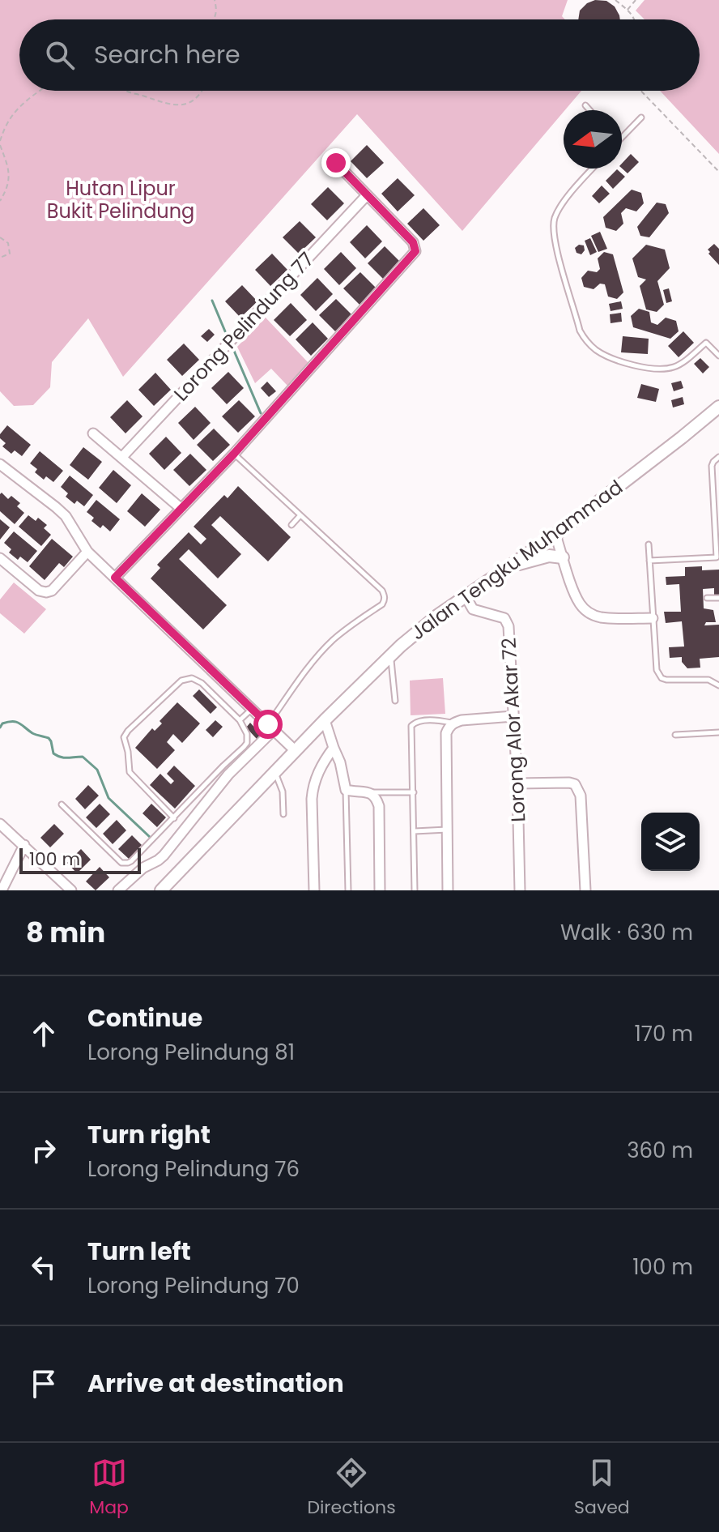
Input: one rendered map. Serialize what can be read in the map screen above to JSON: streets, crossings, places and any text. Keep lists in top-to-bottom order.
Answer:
{
  "streets": {
    "main road": ["Jalan Tengku Muhammad"],
    "street": ["Lorong Pelindung 77", "Lorong Alor Akar 72"]
  },
  "crossings": [
    ["Jalan Tengku Muhammad", "Lorong Alor Akar 72"]
  ],
  "parks": ["Hutan Lipur Bukit Pelindung"],
  "scale_bar": "100 m",
  "north": "left",
  "page": {
    "search": "Search here",
    "scale": "100 m",
    "heading": ["8 min", "Walk · 630 m"],
    "list": [
      ["Continue", "Lorong Pelindung 81", "170 m"],
      ["Turn right", "Lorong Pelindung 76", "360 m"],
      ["Turn left", "Lorong Pelindung 70", "100 m"],
      "Arrive at destination"
    ],
    "nav": ["Map", "Directions", "Saved"]
  }
}
